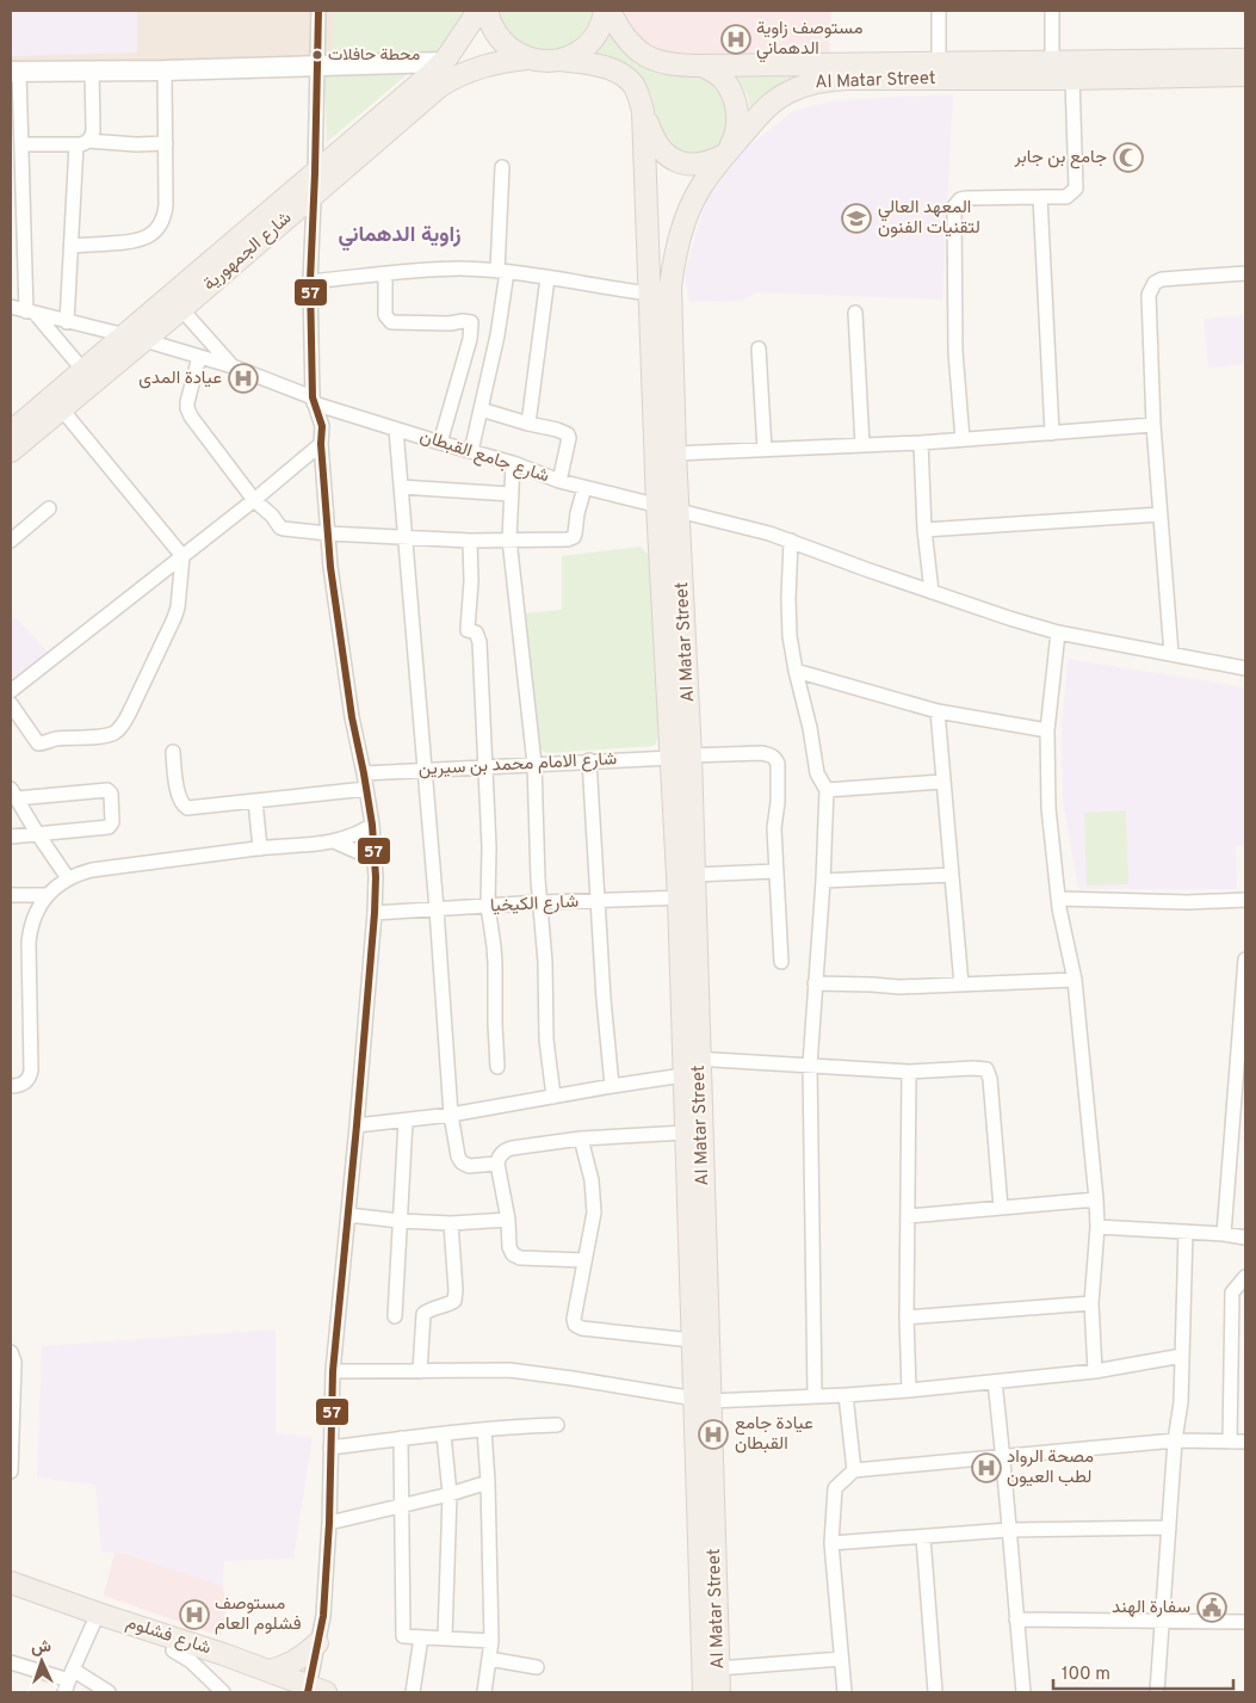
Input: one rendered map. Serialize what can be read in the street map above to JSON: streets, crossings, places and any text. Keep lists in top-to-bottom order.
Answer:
{
  "streets": {
    "main road": ["Al Matar Street", "شارع الجمهورية", "شارع فشلوم"],
    "street": ["شارع جامع القبطان", "شارع الامام محمد بن سيرين", "شارع الكيخيا"]
  },
  "crossings": [
    ["Al Matar Street", "شارع الجمهورية"],
    ["Al Matar Street", "شارع جامع القبطان"],
    ["Al Matar Street", "شارع الامام محمد بن سيرين"],
    ["Al Matar Street", "شارع الكيخيا"],
    ["شارع الجمهورية", "شارع جامع القبطان"]
  ],
  "districts": ["زاوية الدهماني"],
  "places": {
    "hospital": [
      "مستوصف زاوية الدهماني",
      "عيادة المدى",
      "عيادة جامع القبطان",
      "مصحة الرواد لطب العيون",
      "مستوصف فشلوم العام"
    ],
    "other": ["محطة حافلات"],
    "mosque": ["جامع بن جابر"],
    "school or university": ["المعهد العالي لتقنيات الفنون"],
    "public building": ["سفارة الهند"]
  },
  "lines": ["transit line 57"],
  "scale_bar": "100 m",
  "north": "top"
}
